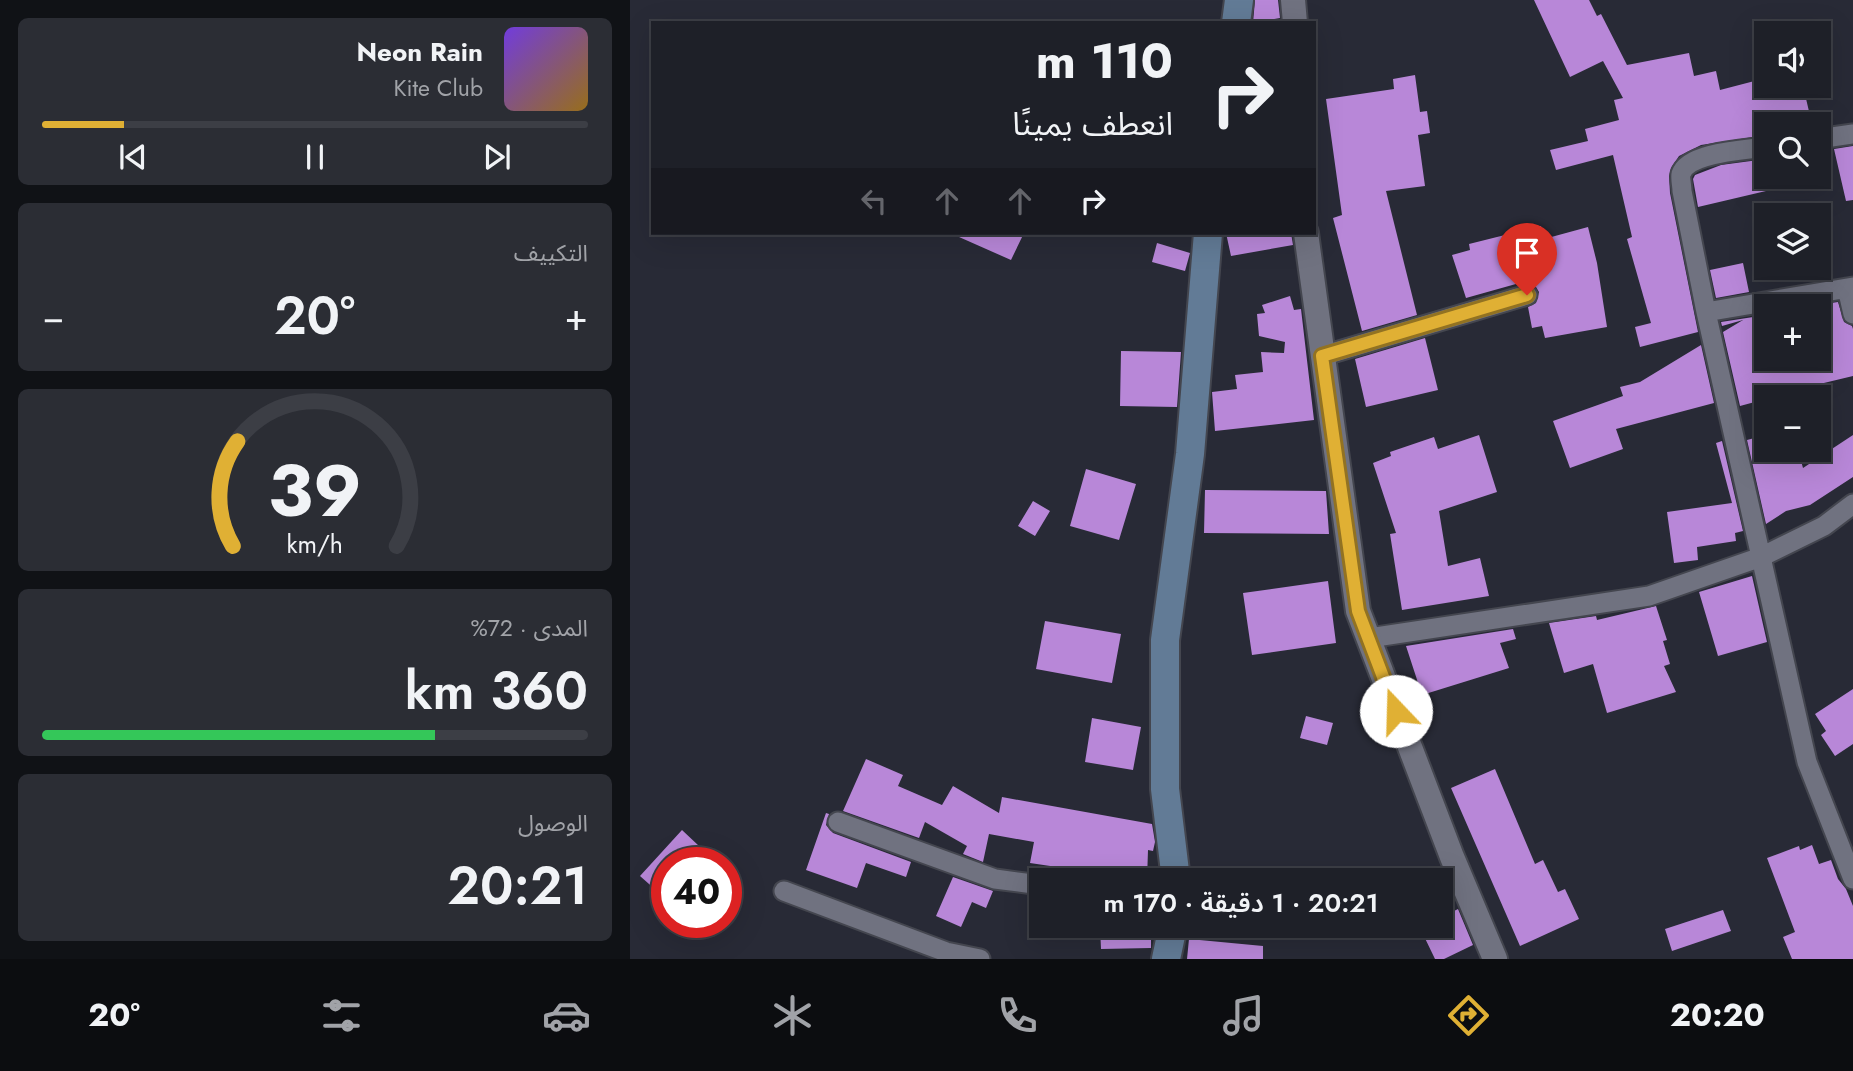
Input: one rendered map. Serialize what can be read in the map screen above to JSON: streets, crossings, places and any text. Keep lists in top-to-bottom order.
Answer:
{
  "page": {
    "map_buttons": ["+", "−"],
    "turn": ["110 m", "انعطف يمينًا"],
    "song": ["Neon Rain", "Kite Club"],
    "tile": [
      "التكييف",
      ["المدى · 72%", "360 km"],
      ["الوصول", "20:21"]
    ],
    "heat": ["−", "20°", "+"],
    "limit": "40",
    "trip": "20:21 · 1 دقيقة · 170 m",
    "tabs": ["20:20", "20°"],
    "gauge": ["39", "km/h"]
  }
}
